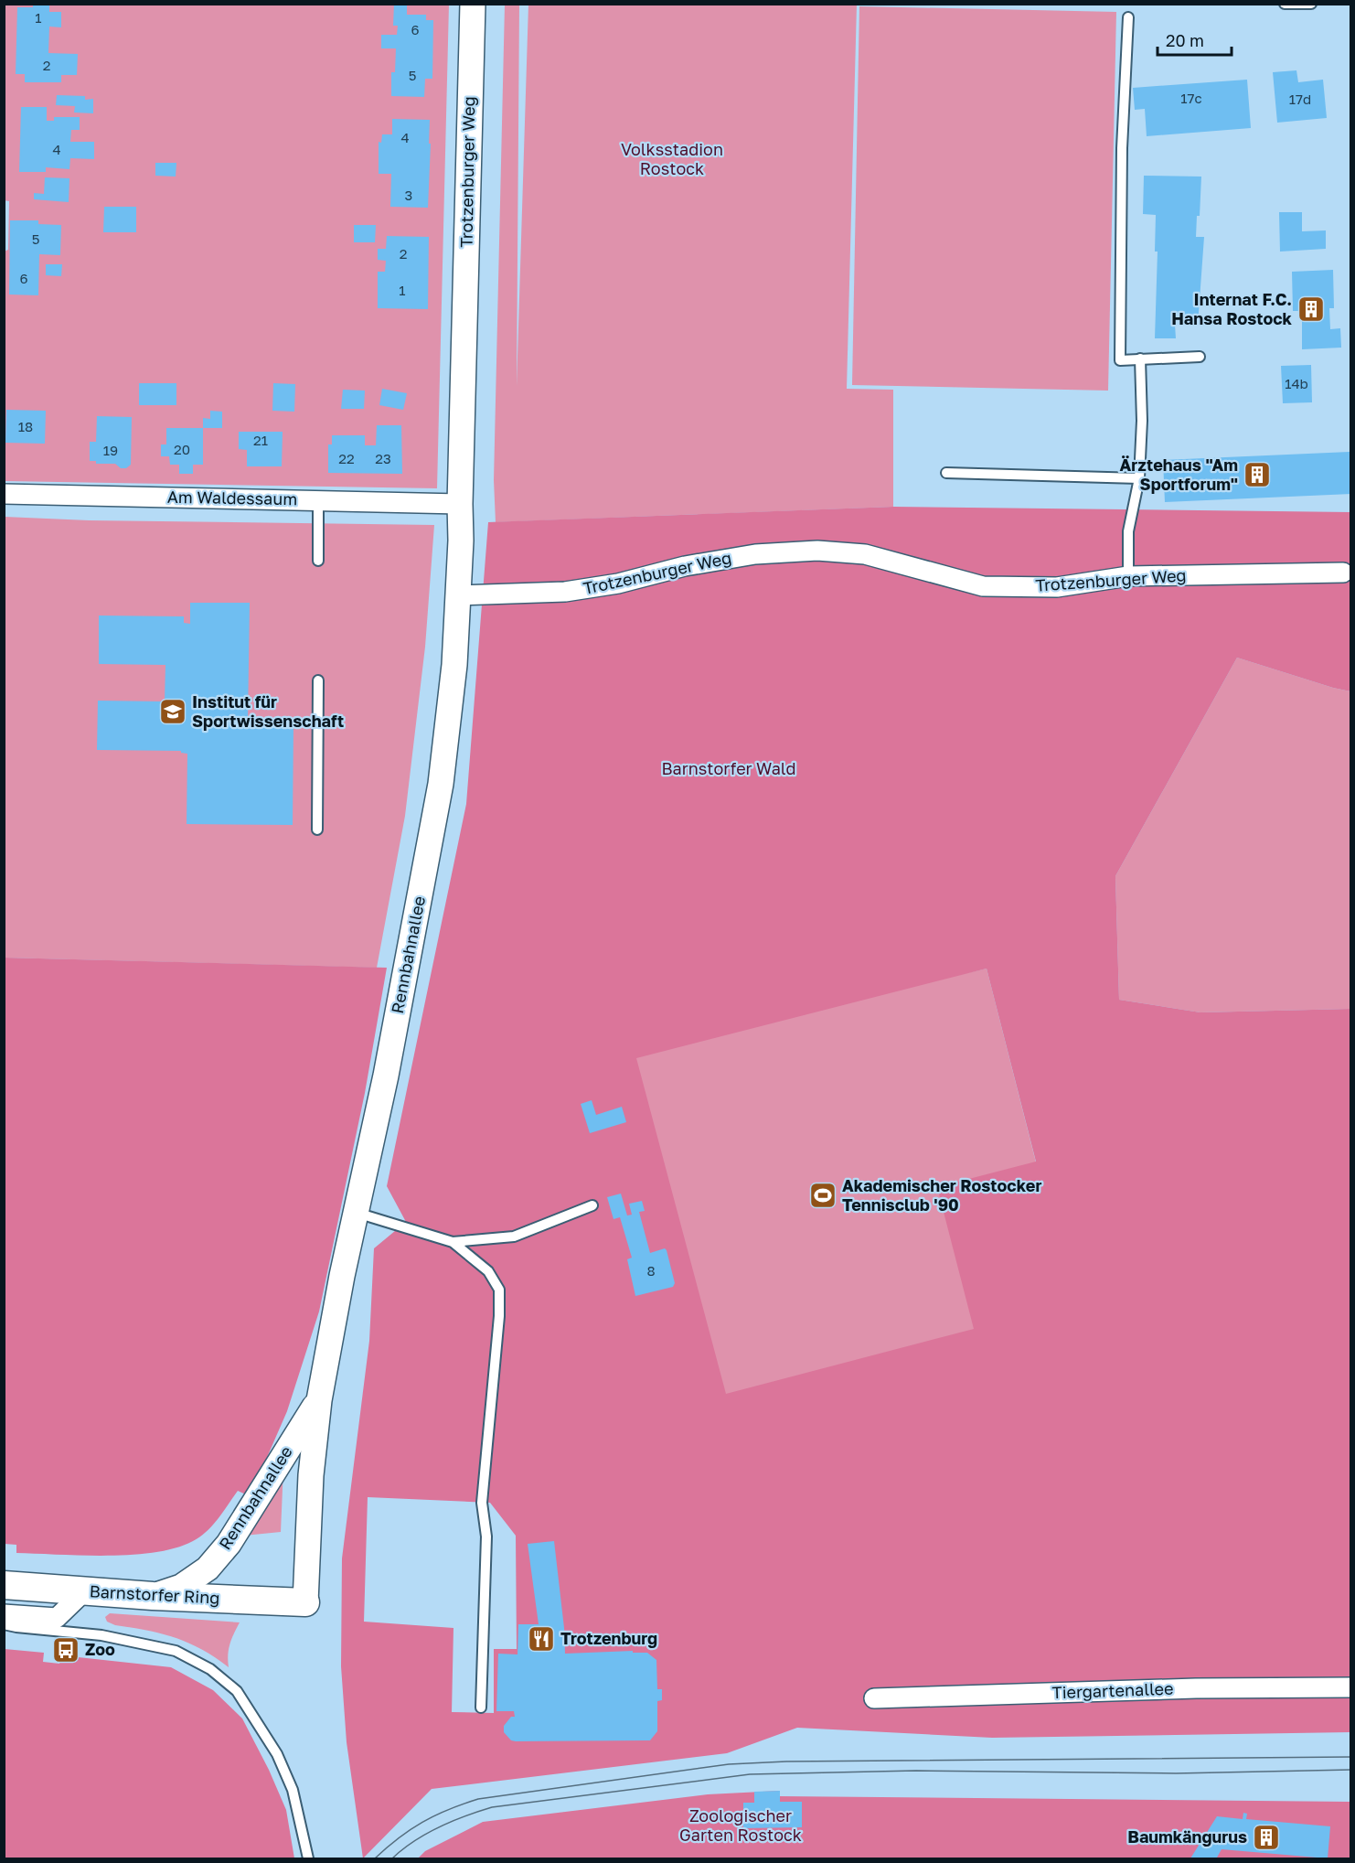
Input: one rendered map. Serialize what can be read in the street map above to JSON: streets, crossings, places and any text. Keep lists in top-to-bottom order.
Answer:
{
  "streets": {
    "main road": ["Barnstorfer Ring"],
    "street": [
      "Trotzenburger Weg",
      "Am Waldessaum",
      "Rennbahnallee",
      "Tiergartenallee"
    ]
  },
  "crossings": [
    ["Trotzenburger Weg", "Am Waldessaum"],
    ["Trotzenburger Weg", "Rennbahnallee"],
    ["Am Waldessaum", "Rennbahnallee"],
    ["Rennbahnallee", "Barnstorfer Ring"]
  ],
  "parks": ["Volksstadion Rostock", "Barnstorfer Wald", "Zoologischer Garten Rostock"],
  "places": {
    "building": ["Internat F.C. Hansa Rostock", "Ärztehaus \"Am Sportforum\"", "Baumkängurus"],
    "school or university": ["Institut für Sportwissenschaft"],
    "sports": ["Akademischer Rostocker Tennisclub '90"],
    "restaurant": ["Trotzenburg"],
    "bus stop": ["Zoo"]
  },
  "house_numbers": [
    "1",
    "6",
    "2",
    "5",
    "17c",
    "17d",
    "4",
    "4",
    "3",
    "5",
    "2",
    "6",
    "1",
    "14b",
    "18",
    "21",
    "20",
    "19",
    "22",
    "23",
    "8"
  ],
  "scale_bar": "20 m"
}
